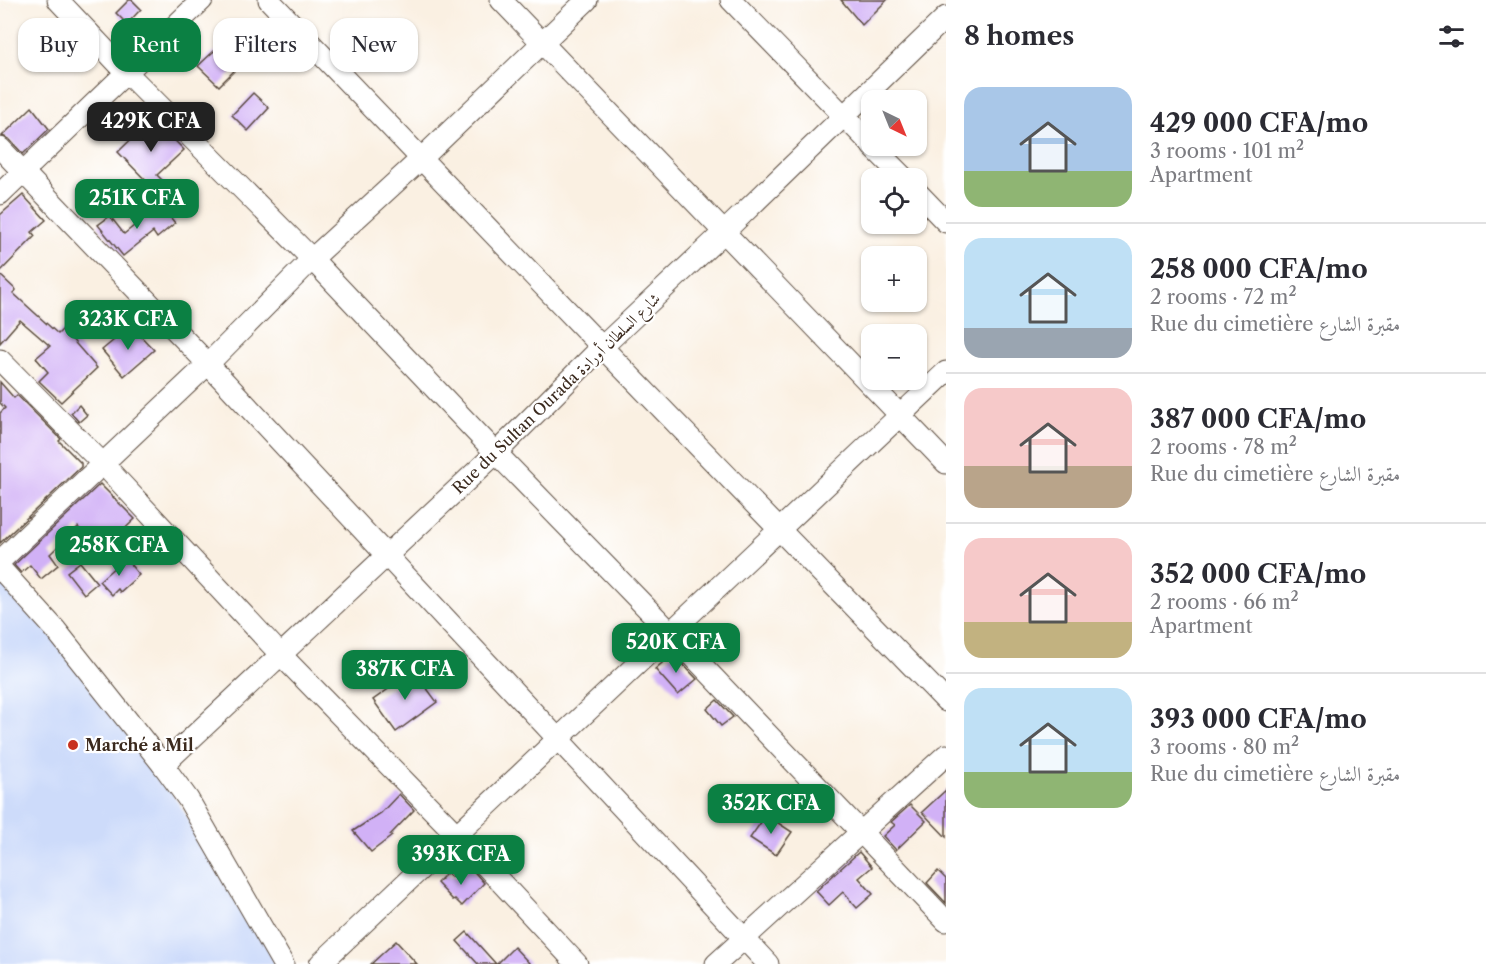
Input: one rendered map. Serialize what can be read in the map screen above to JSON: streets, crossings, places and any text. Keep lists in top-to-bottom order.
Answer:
{
  "streets": {
    "street": ["Rue du Sultan Ourada شارع السلطان أورادة"]
  },
  "places": ["Marché a Mil"],
  "north": "bottom right",
  "page": {
    "heading": "8 homes",
    "chip": [
      "Buy",
      "Rent",
      "Filters",
      "New"
    ],
    "list": [
      {
        "name": "429 000 CFA/mo",
        "note": "3 rooms · 101 m² · Apartment"
      },
      {
        "name": "258 000 CFA/mo",
        "note": "2 rooms · 72 m² · Rue du cimetière مقبرة الشارع"
      },
      {
        "name": "387 000 CFA/mo",
        "note": "2 rooms · 78 m² · Rue du cimetière مقبرة الشارع"
      },
      {
        "name": "352 000 CFA/mo",
        "note": "2 rooms · 66 m² · Apartment"
      },
      {
        "name": "393 000 CFA/mo",
        "note": "3 rooms · 80 m² · Rue du cimetière مقبرة الشارع"
      }
    ],
    "map_buttons": ["+", "−"],
    "price": [
      "429K CFA",
      "251K CFA",
      "323K CFA",
      "258K CFA",
      "520K CFA",
      "387K CFA",
      "352K CFA",
      "393K CFA"
    ]
  }
}
